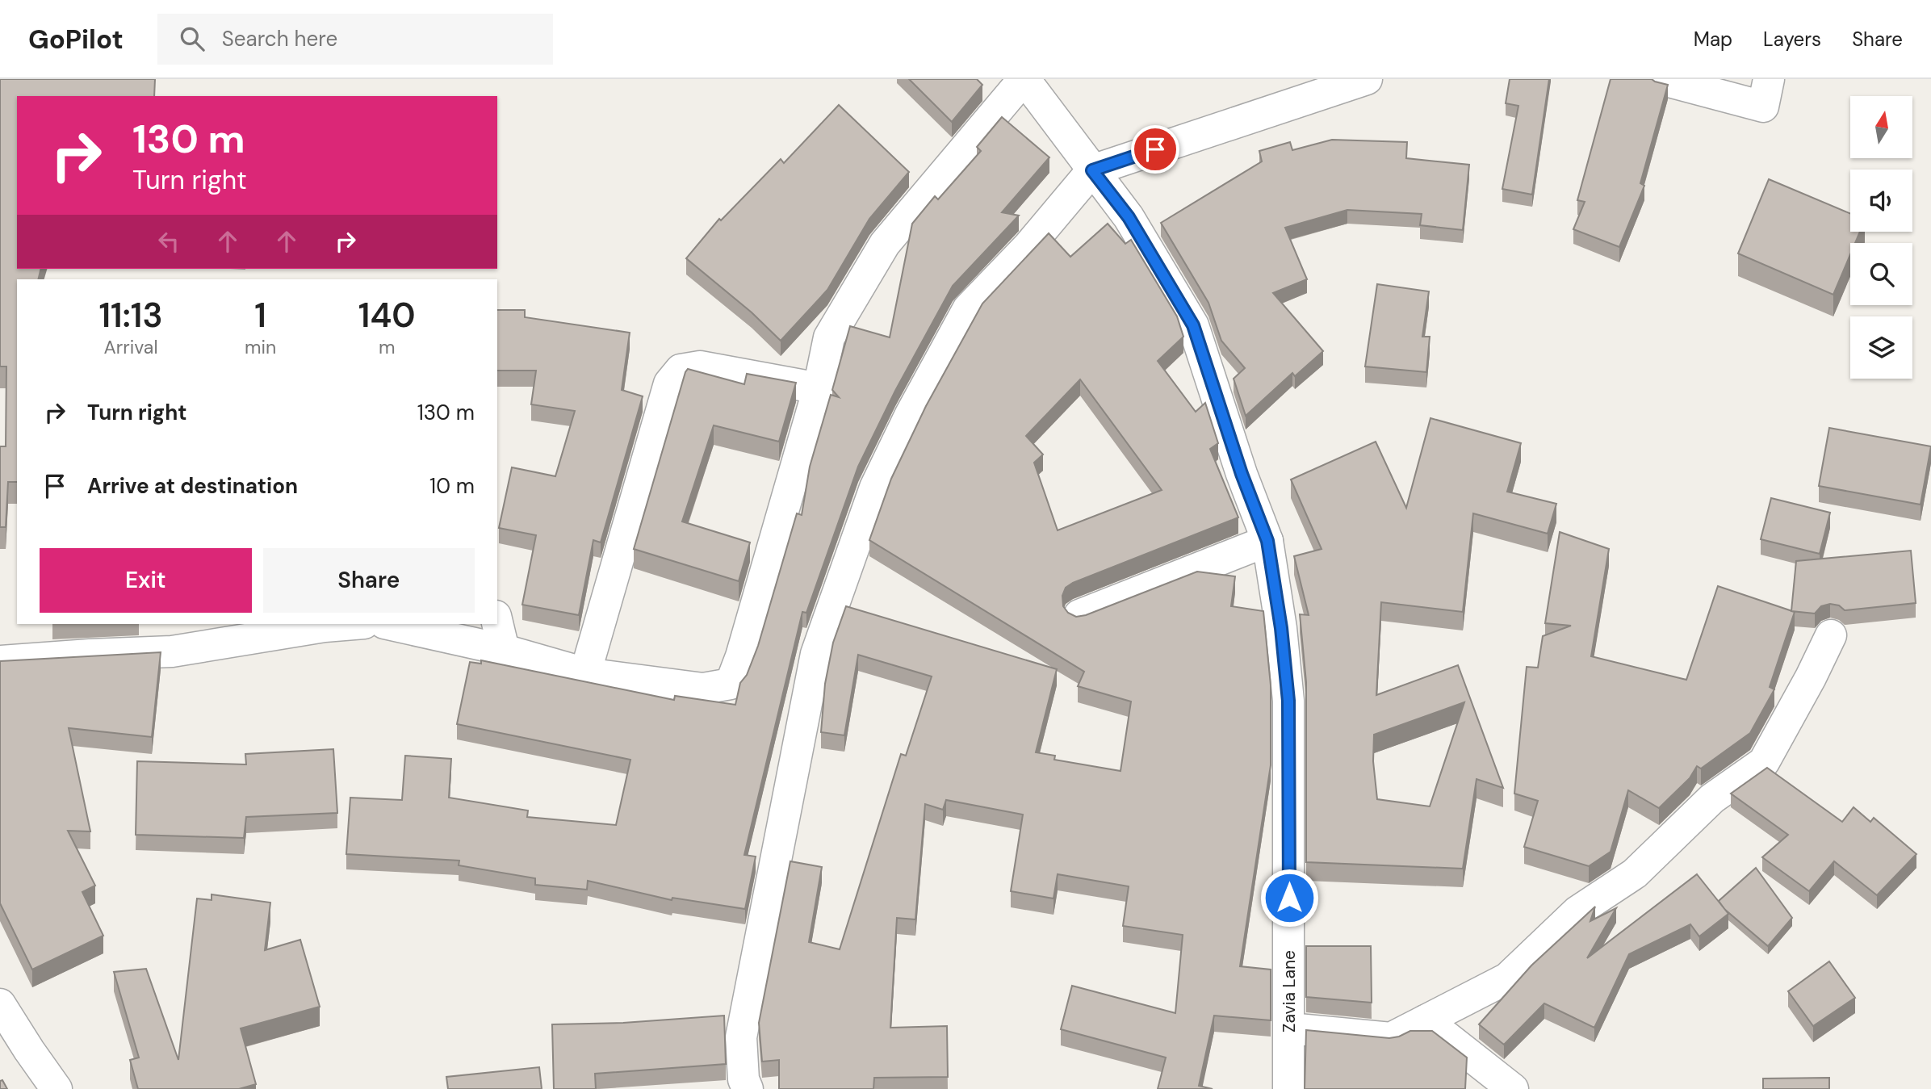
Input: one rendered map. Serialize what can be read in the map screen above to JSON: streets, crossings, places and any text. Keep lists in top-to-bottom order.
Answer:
{
  "streets": {
    "street": ["Zavia Lane"]
  },
  "north": "top",
  "page": {
    "header": "GoPilot",
    "search": "Search here",
    "nav": ["Map", "Layers", "Share"],
    "turn": ["130 m", "Turn right"],
    "eta": [
      "11:13",
      "Arrival",
      "1",
      "min",
      "140",
      "m"
    ],
    "list": [
      {
        "name": "Turn right",
        "value": "130 m"
      },
      {
        "name": "Arrive at destination",
        "value": "10 m"
      }
    ],
    "buttons": ["Exit", "Share"]
  }
}
